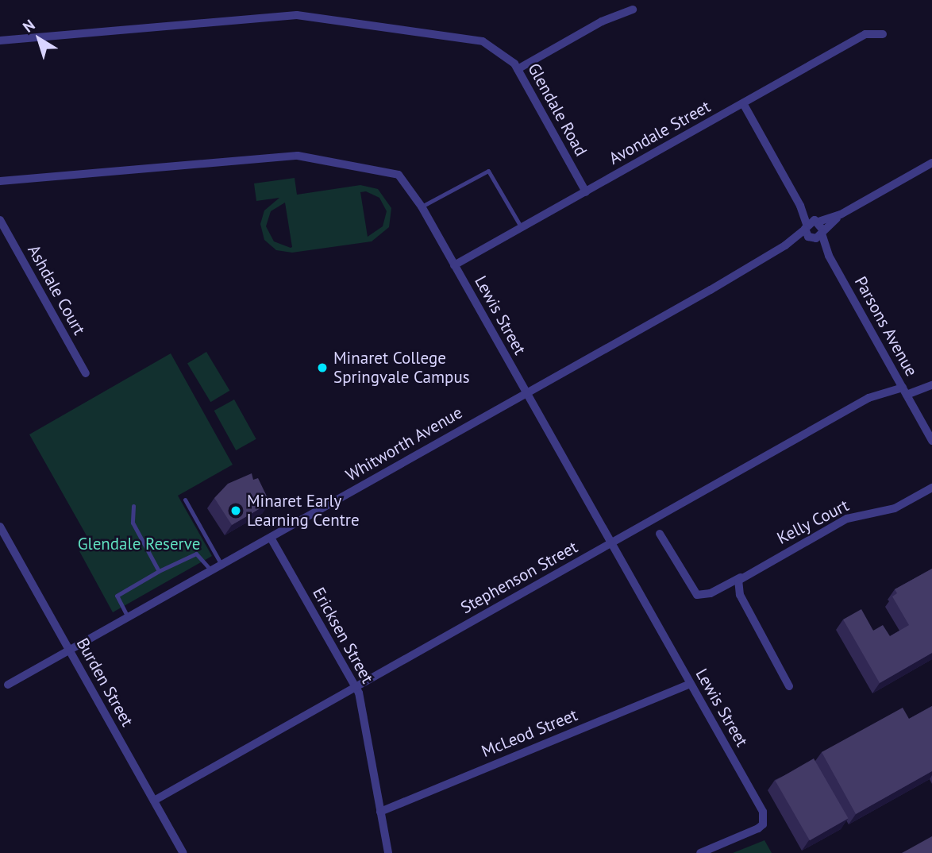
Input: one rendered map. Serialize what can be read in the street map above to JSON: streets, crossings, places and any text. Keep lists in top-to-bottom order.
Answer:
{
  "streets": {
    "street": [
      "Glendale Road",
      "Avondale Street",
      "Ashdale Court",
      "Lewis Street",
      "Parsons Avenue",
      "Whitworth Avenue",
      "Kelly Court",
      "Stephenson Street",
      "Ericksen Street",
      "Burden Street",
      "McLeod Street"
    ]
  },
  "crossings": [
    ["Glendale Road", "Avondale Street"],
    ["Avondale Street", "Lewis Street"],
    ["Lewis Street", "Whitworth Avenue"],
    ["Lewis Street", "Stephenson Street"],
    ["Lewis Street", "McLeod Street"],
    ["Parsons Avenue", "Whitworth Avenue"],
    ["Parsons Avenue", "Stephenson Street"],
    ["Whitworth Avenue", "Ericksen Street"],
    ["Whitworth Avenue", "Burden Street"],
    ["Stephenson Street", "Ericksen Street"],
    ["Stephenson Street", "Burden Street"],
    ["Ericksen Street", "McLeod Street"]
  ],
  "parks": ["Glendale Reserve"],
  "places": ["Minaret College Springvale Campus", "Minaret Early Learning Centre"],
  "north": "top left"
}
